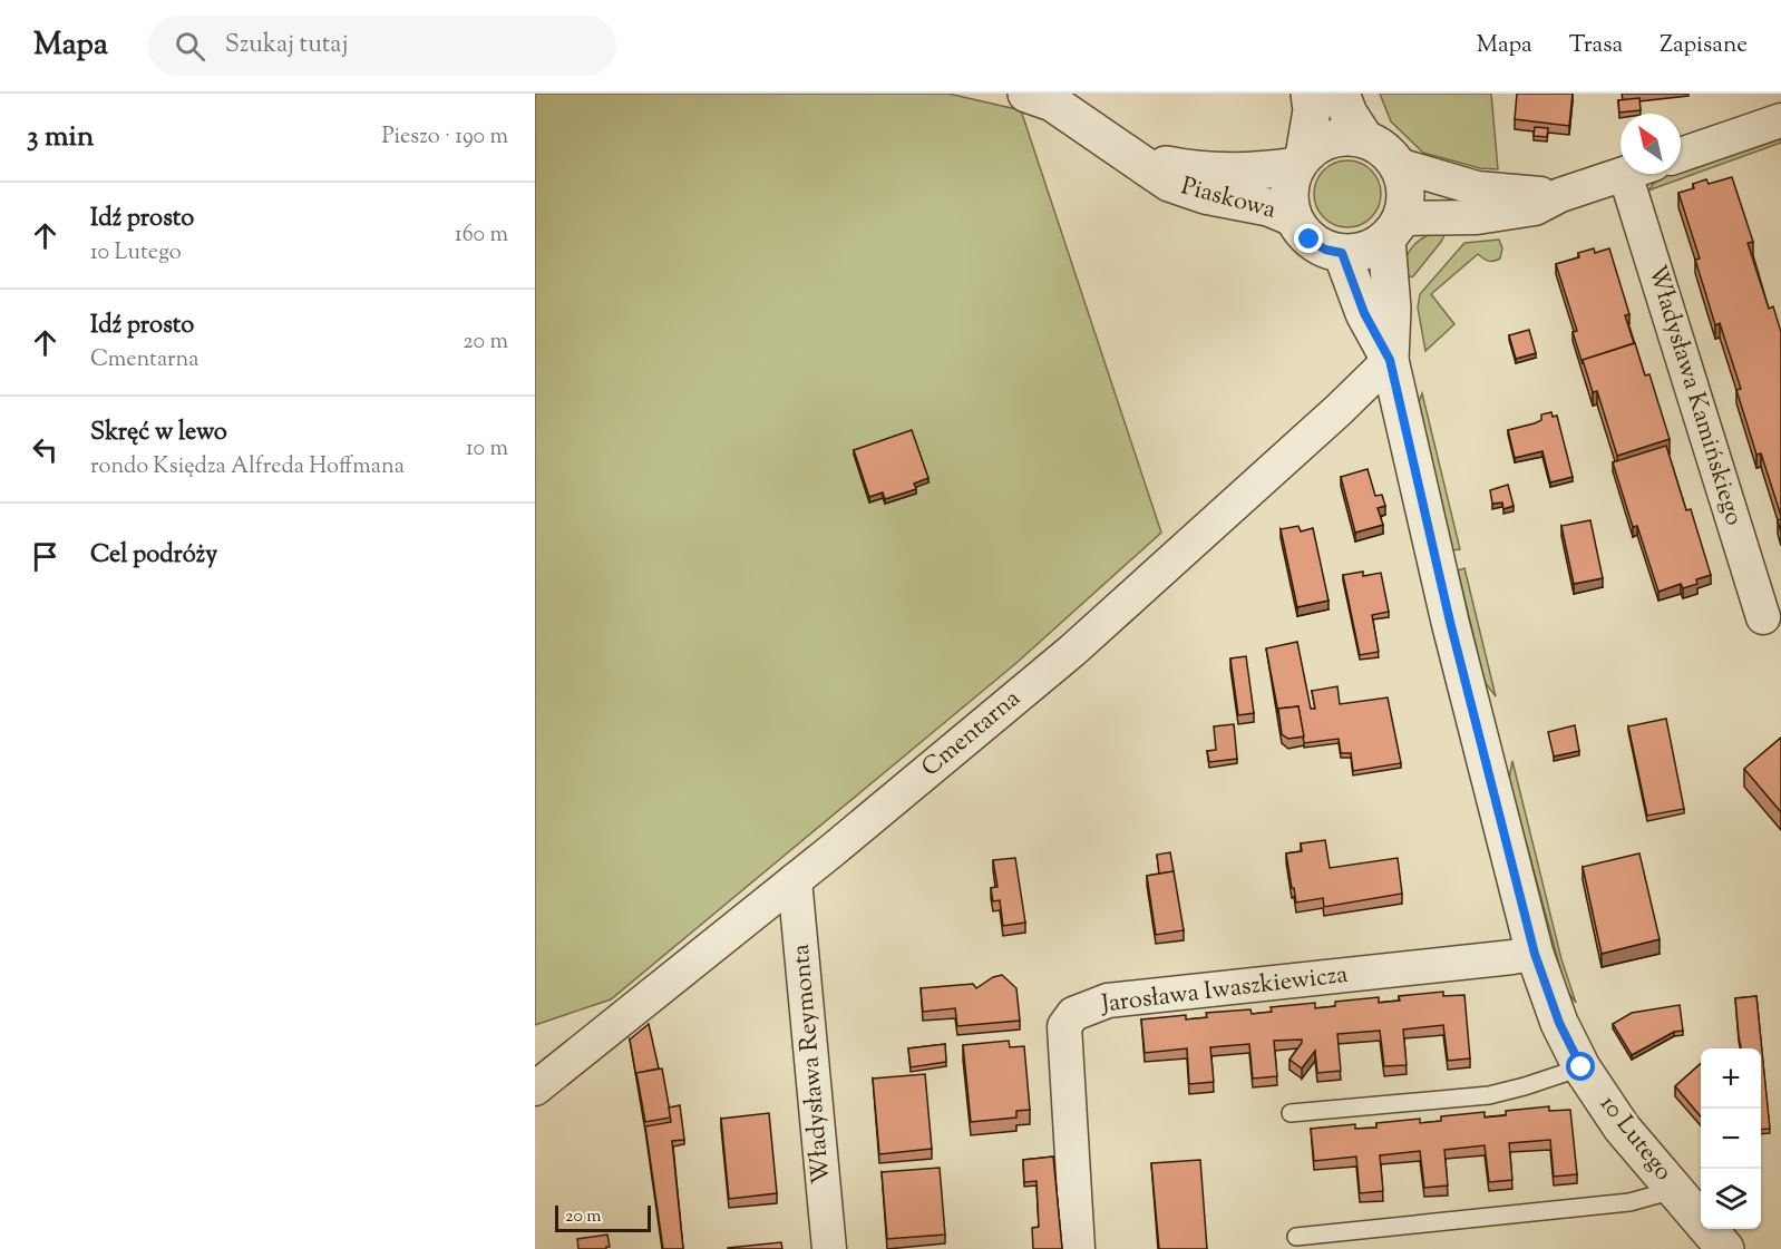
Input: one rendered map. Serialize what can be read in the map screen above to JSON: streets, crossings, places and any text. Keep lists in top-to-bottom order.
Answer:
{
  "streets": {
    "street": [
      "Piaskowa",
      "Władysława Kamińskiego",
      "Cmentarna",
      "Jarosława Iwaszkiewicza",
      "Władysława Reymonta",
      "10 Lutego"
    ]
  },
  "crossings": [
    ["Cmentarna", "Władysława Reymonta"],
    ["Cmentarna", "10 Lutego"],
    ["Jarosława Iwaszkiewicza", "10 Lutego"]
  ],
  "scale_bar": "20 m",
  "north": "top left",
  "page": {
    "header": "Mapa",
    "search": "Szukaj tutaj",
    "nav": ["Mapa", "Trasa", "Zapisane"],
    "heading": ["3 min", "Pieszo · 190 m"],
    "list": [
      ["Idź prosto", "10 Lutego", "160 m"],
      ["Idź prosto", "Cmentarna", "20 m"],
      ["Skręć w lewo", "rondo Księdza Alfreda Hoffmana", "10 m"],
      "Cel podróży"
    ],
    "map_buttons": ["+", "−"],
    "scale": "20 m"
  }
}
